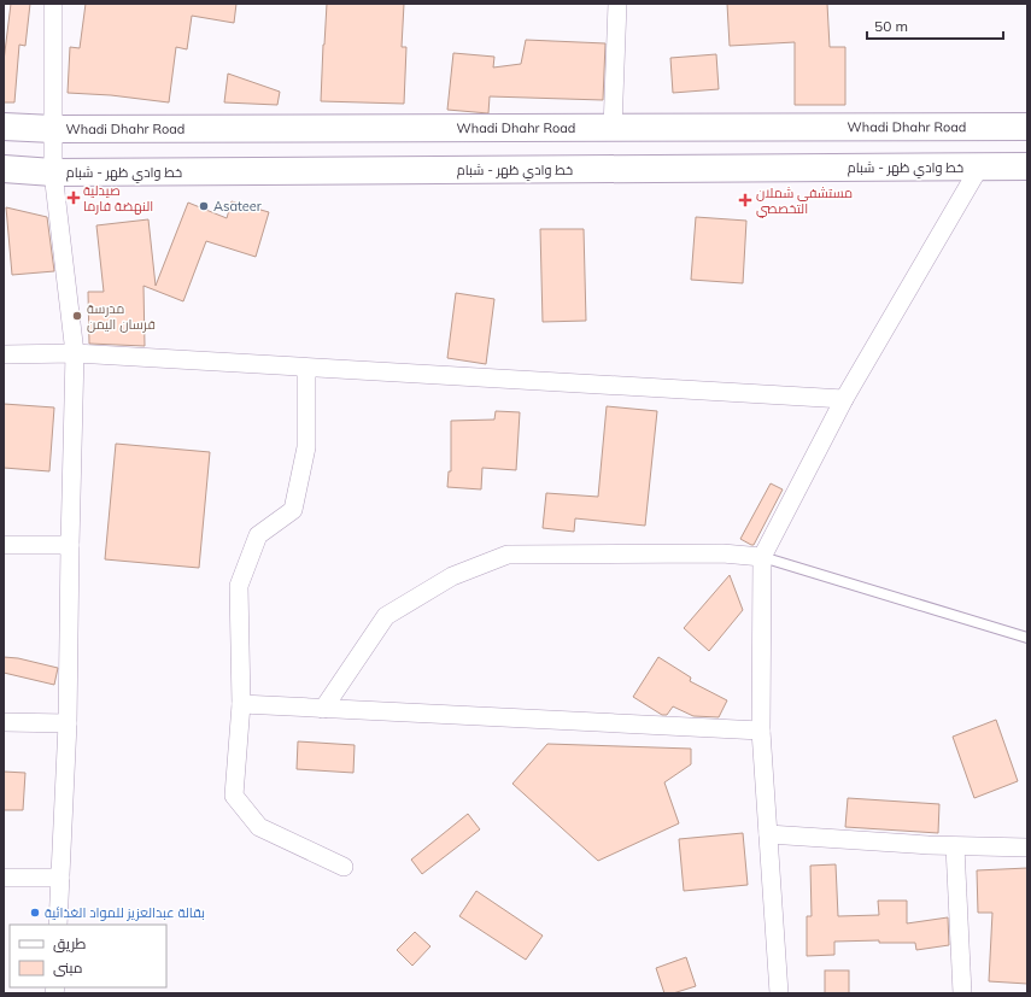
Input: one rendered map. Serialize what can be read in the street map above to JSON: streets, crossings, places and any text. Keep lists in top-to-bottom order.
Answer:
{
  "streets": {
    "main road": ["Whadi Dhahr Road", "خط وادي ظهر - شبام"]
  },
  "places": {
    "health": ["صيدلية النهضة فارما", "مستشفى شملان التخصصي"],
    "other": ["Asateer", "مدرسة فرسان اليمن", "بقالة عبدالعزيز للمواد الغذائية"]
  },
  "legend": ["طريق", "مبنى"],
  "scale_bar": "50 m"
}
